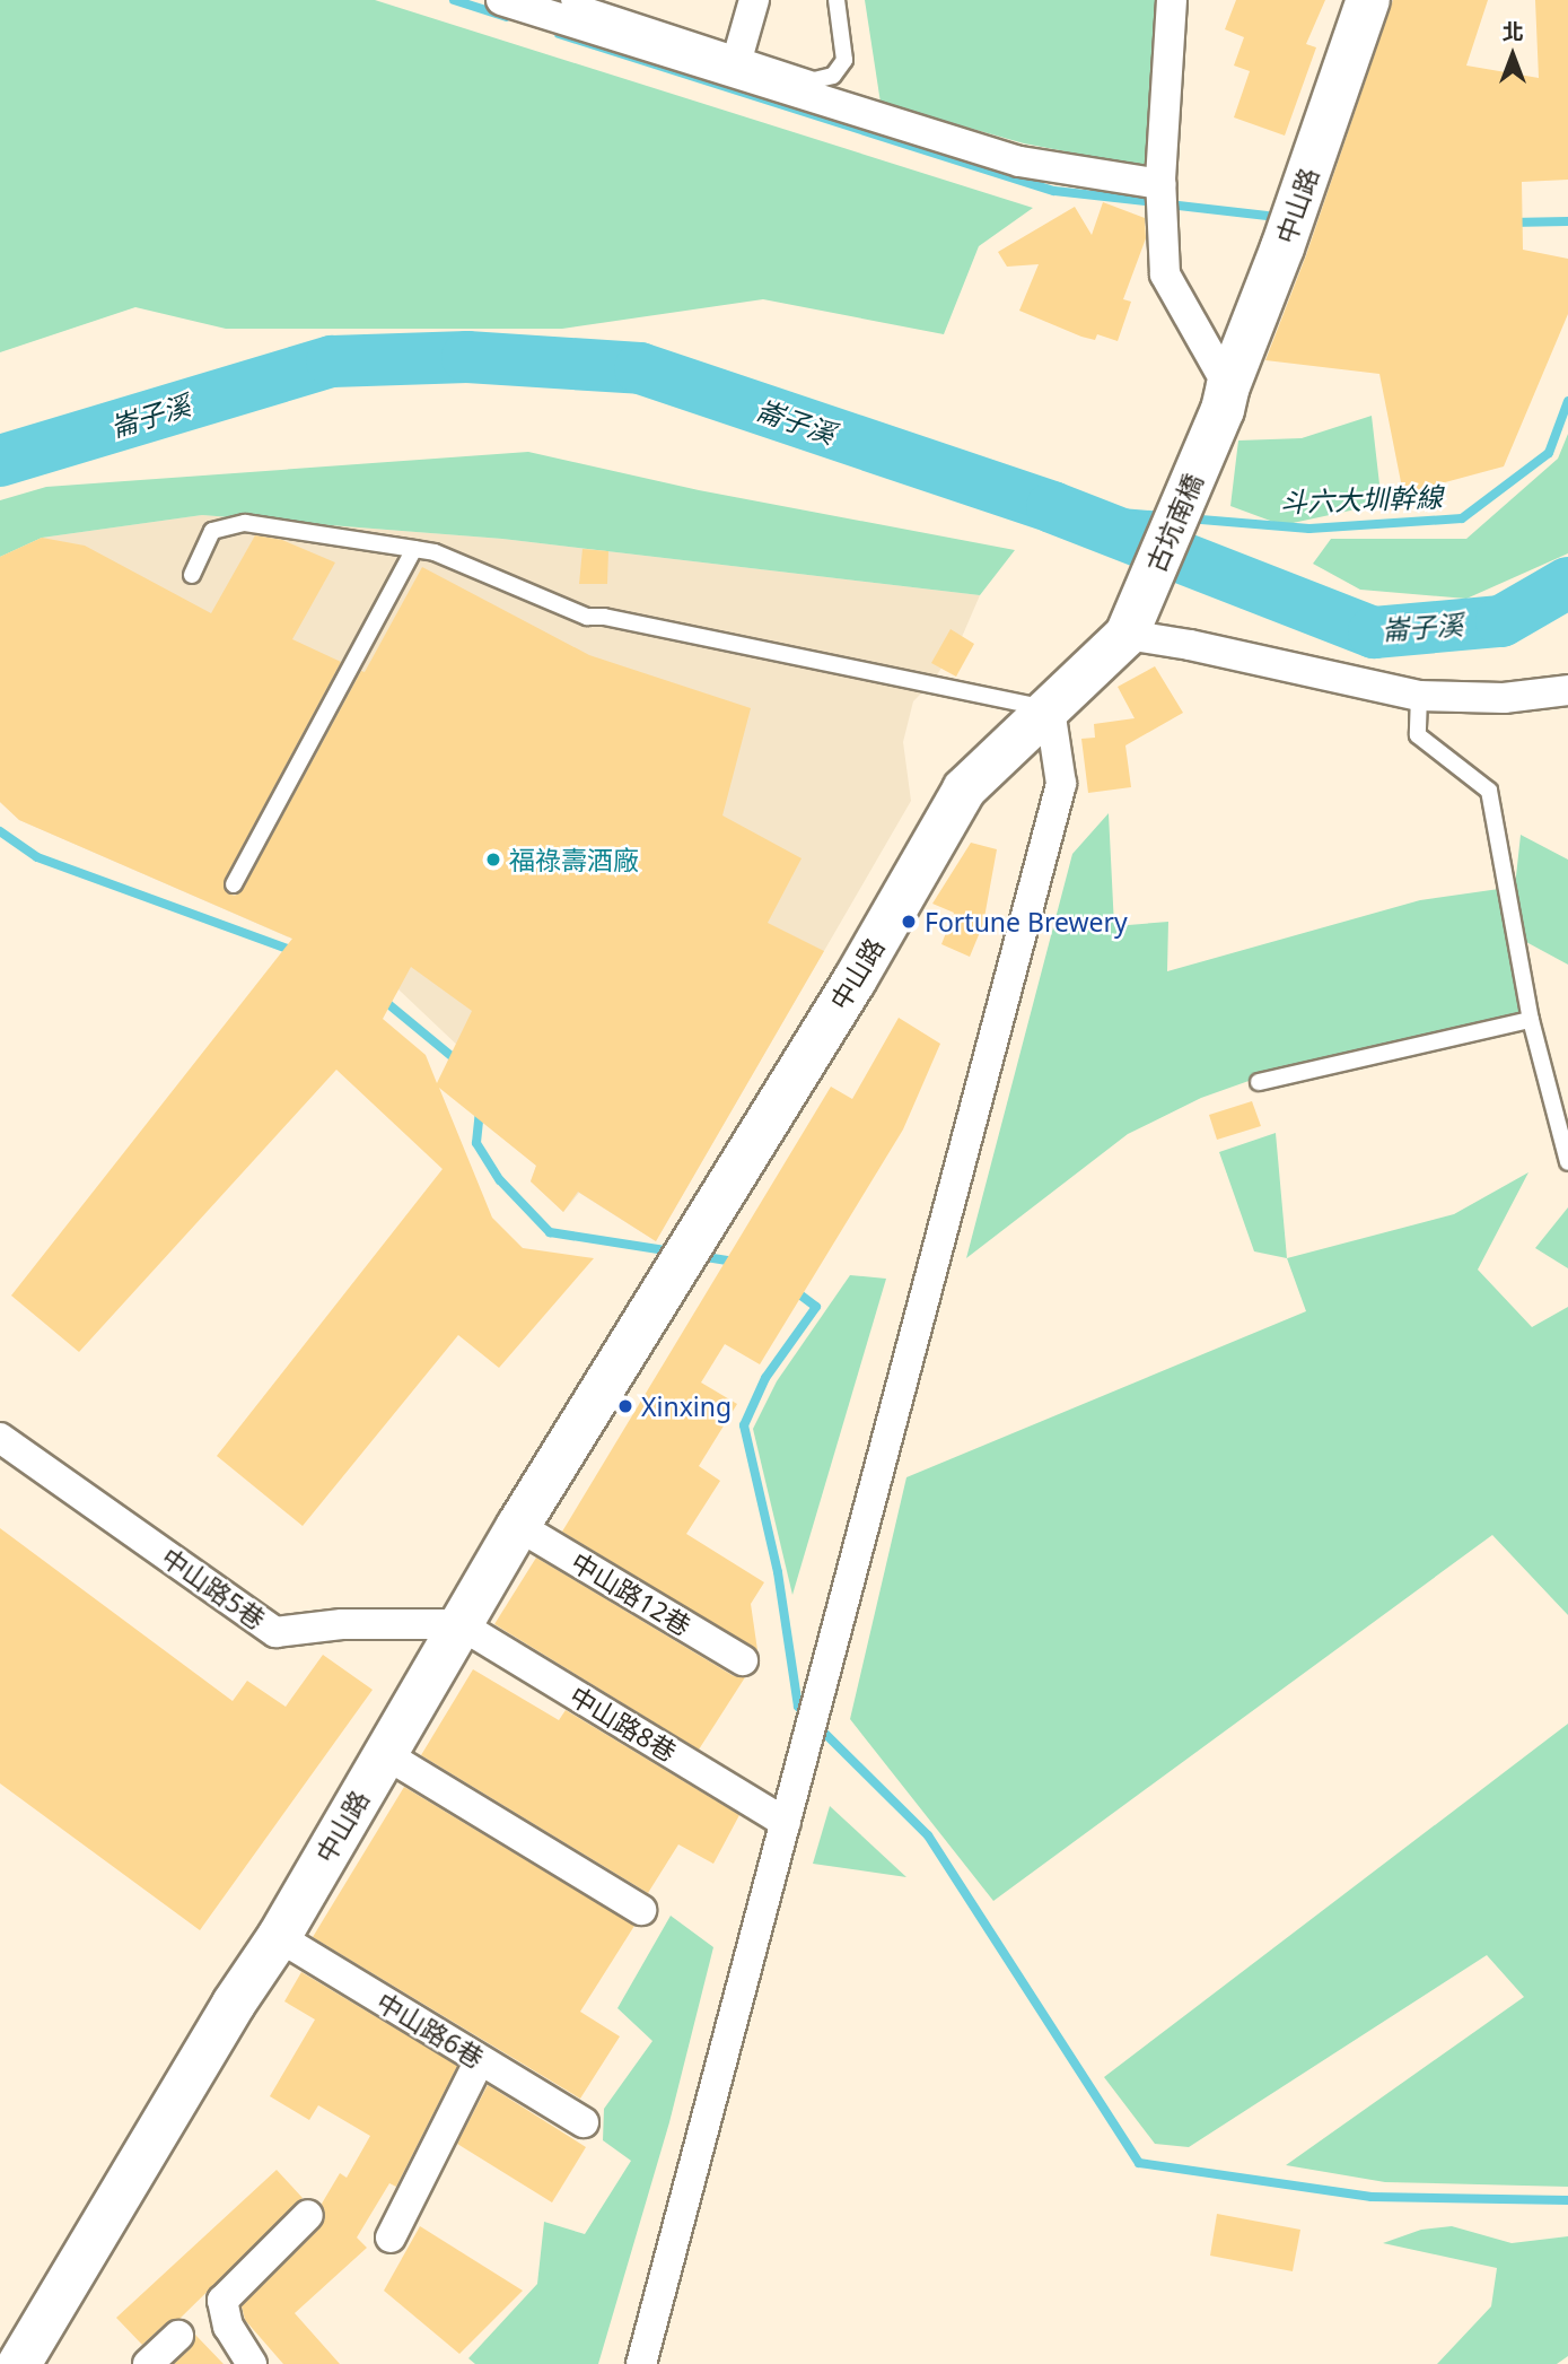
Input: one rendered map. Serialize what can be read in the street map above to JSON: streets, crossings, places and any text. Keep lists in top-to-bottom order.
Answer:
{
  "streets": {
    "main road": ["中山路", "古坑南橋"],
    "street": [
      "中山路5巷",
      "中山路12巷",
      "中山路8巷",
      "中山路6巷"
    ]
  },
  "crossings": [
    ["中山路", "古坑南橋"],
    ["中山路", "中山路5巷"],
    ["中山路", "中山路12巷"],
    ["中山路", "中山路8巷"],
    ["中山路", "中山路6巷"],
    ["中山路5巷", "中山路8巷"]
  ],
  "water": ["崙子溪", "斗六大圳幹線"],
  "places": ["福祿壽酒廠", "Fortune Brewery", "Xinxing"],
  "north": "top"
}
